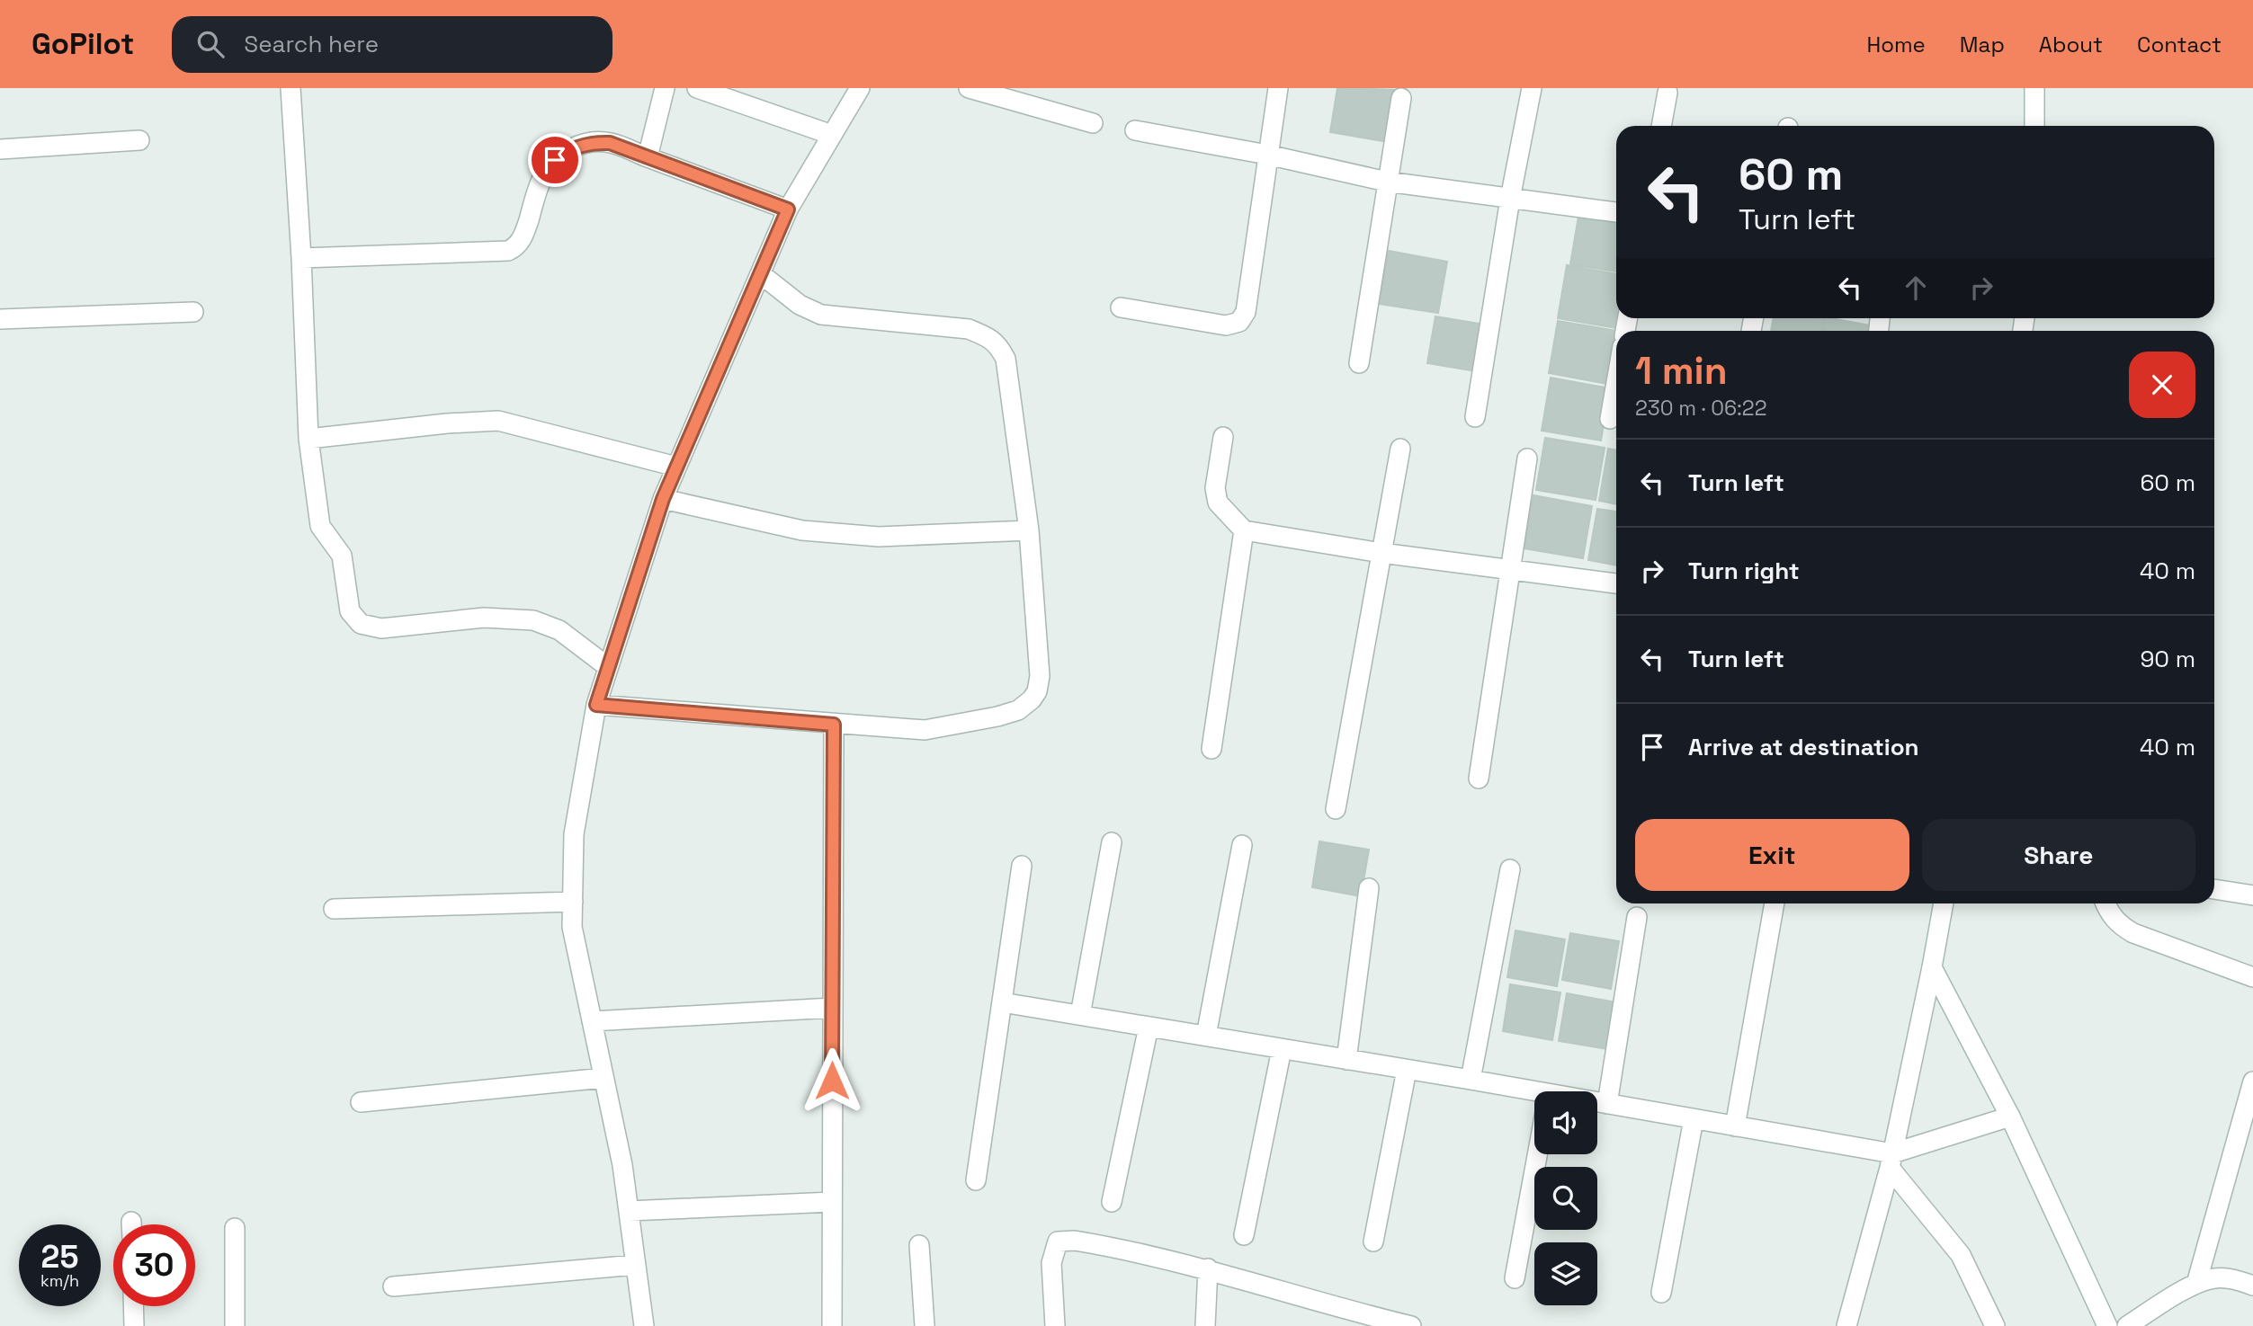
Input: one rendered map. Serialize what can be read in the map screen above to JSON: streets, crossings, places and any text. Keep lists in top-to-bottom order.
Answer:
{
  "page": {
    "header": "GoPilot",
    "search": "Search here",
    "nav": [
      "Home",
      "Map",
      "About",
      "Contact"
    ],
    "turn": ["60 m", "Turn left"],
    "heading": ["1 min", "230 m · 06:22"],
    "list": [
      {
        "name": "Turn left",
        "value": "60 m"
      },
      {
        "name": "Turn right",
        "value": "40 m"
      },
      {
        "name": "Turn left",
        "value": "90 m"
      },
      {
        "name": "Arrive at destination",
        "value": "40 m"
      }
    ],
    "buttons": ["Exit", "Share"],
    "speed": "25 km/h",
    "limit": "30"
  }
}
